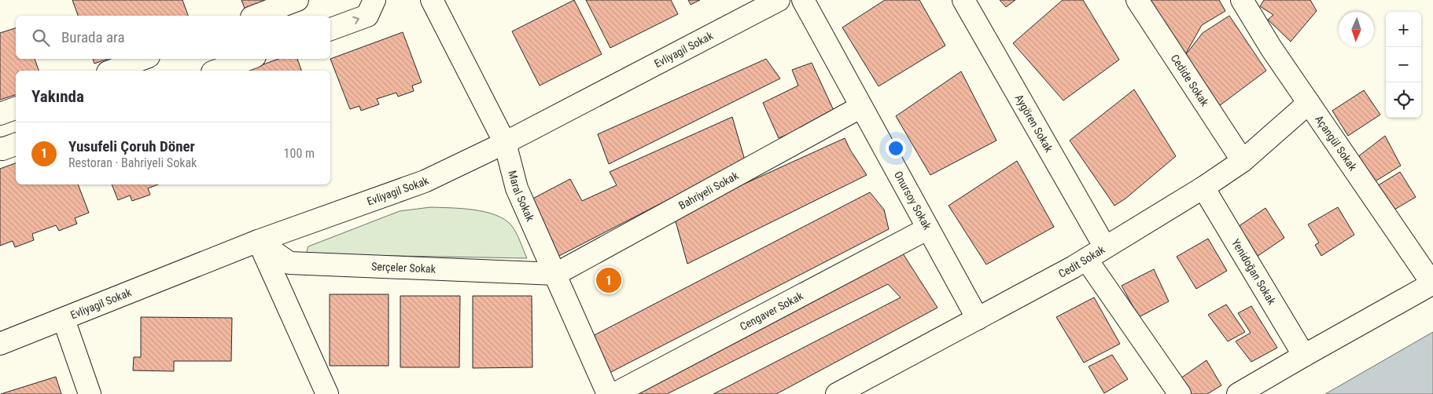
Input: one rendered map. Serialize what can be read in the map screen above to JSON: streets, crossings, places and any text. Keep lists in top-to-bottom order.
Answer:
{
  "streets": {
    "street": [
      "Evliyagil Sokak",
      "Cedide Sokak",
      "Aygören Sokak",
      "Açangül Sokak",
      "Bahriyeli Sokak",
      "Maral Sokak",
      "Onursoy Sokak",
      "Cedit Sokak",
      "Serçeler Sokak",
      "Yenidoğan Sokak",
      "Cengaver Sokak"
    ]
  },
  "crossings": [
    ["Evliyagil Sokak", "Maral Sokak"],
    ["Evliyagil Sokak", "Serçeler Sokak"],
    ["Cedide Sokak", "Cedit Sokak"],
    ["Aygören Sokak", "Cedit Sokak"],
    ["Açangül Sokak", "Cedit Sokak"],
    ["Bahriyeli Sokak", "Maral Sokak"],
    ["Bahriyeli Sokak", "Onursoy Sokak"],
    ["Bahriyeli Sokak", "Serçeler Sokak"],
    ["Maral Sokak", "Serçeler Sokak"],
    ["Onursoy Sokak", "Cedit Sokak"],
    ["Onursoy Sokak", "Cengaver Sokak"],
    ["Cedit Sokak", "Yenidoğan Sokak"]
  ],
  "north": "bottom",
  "page": {
    "map_buttons": ["+", "−"],
    "search": "Burada ara",
    "heading": "Yakında",
    "list": [
      {
        "mark": "1",
        "name": "Yusufeli Çoruh Döner",
        "note": "Restoran · Bahriyeli Sokak",
        "value": "100 m"
      }
    ],
    "pins": "1"
  }
}
